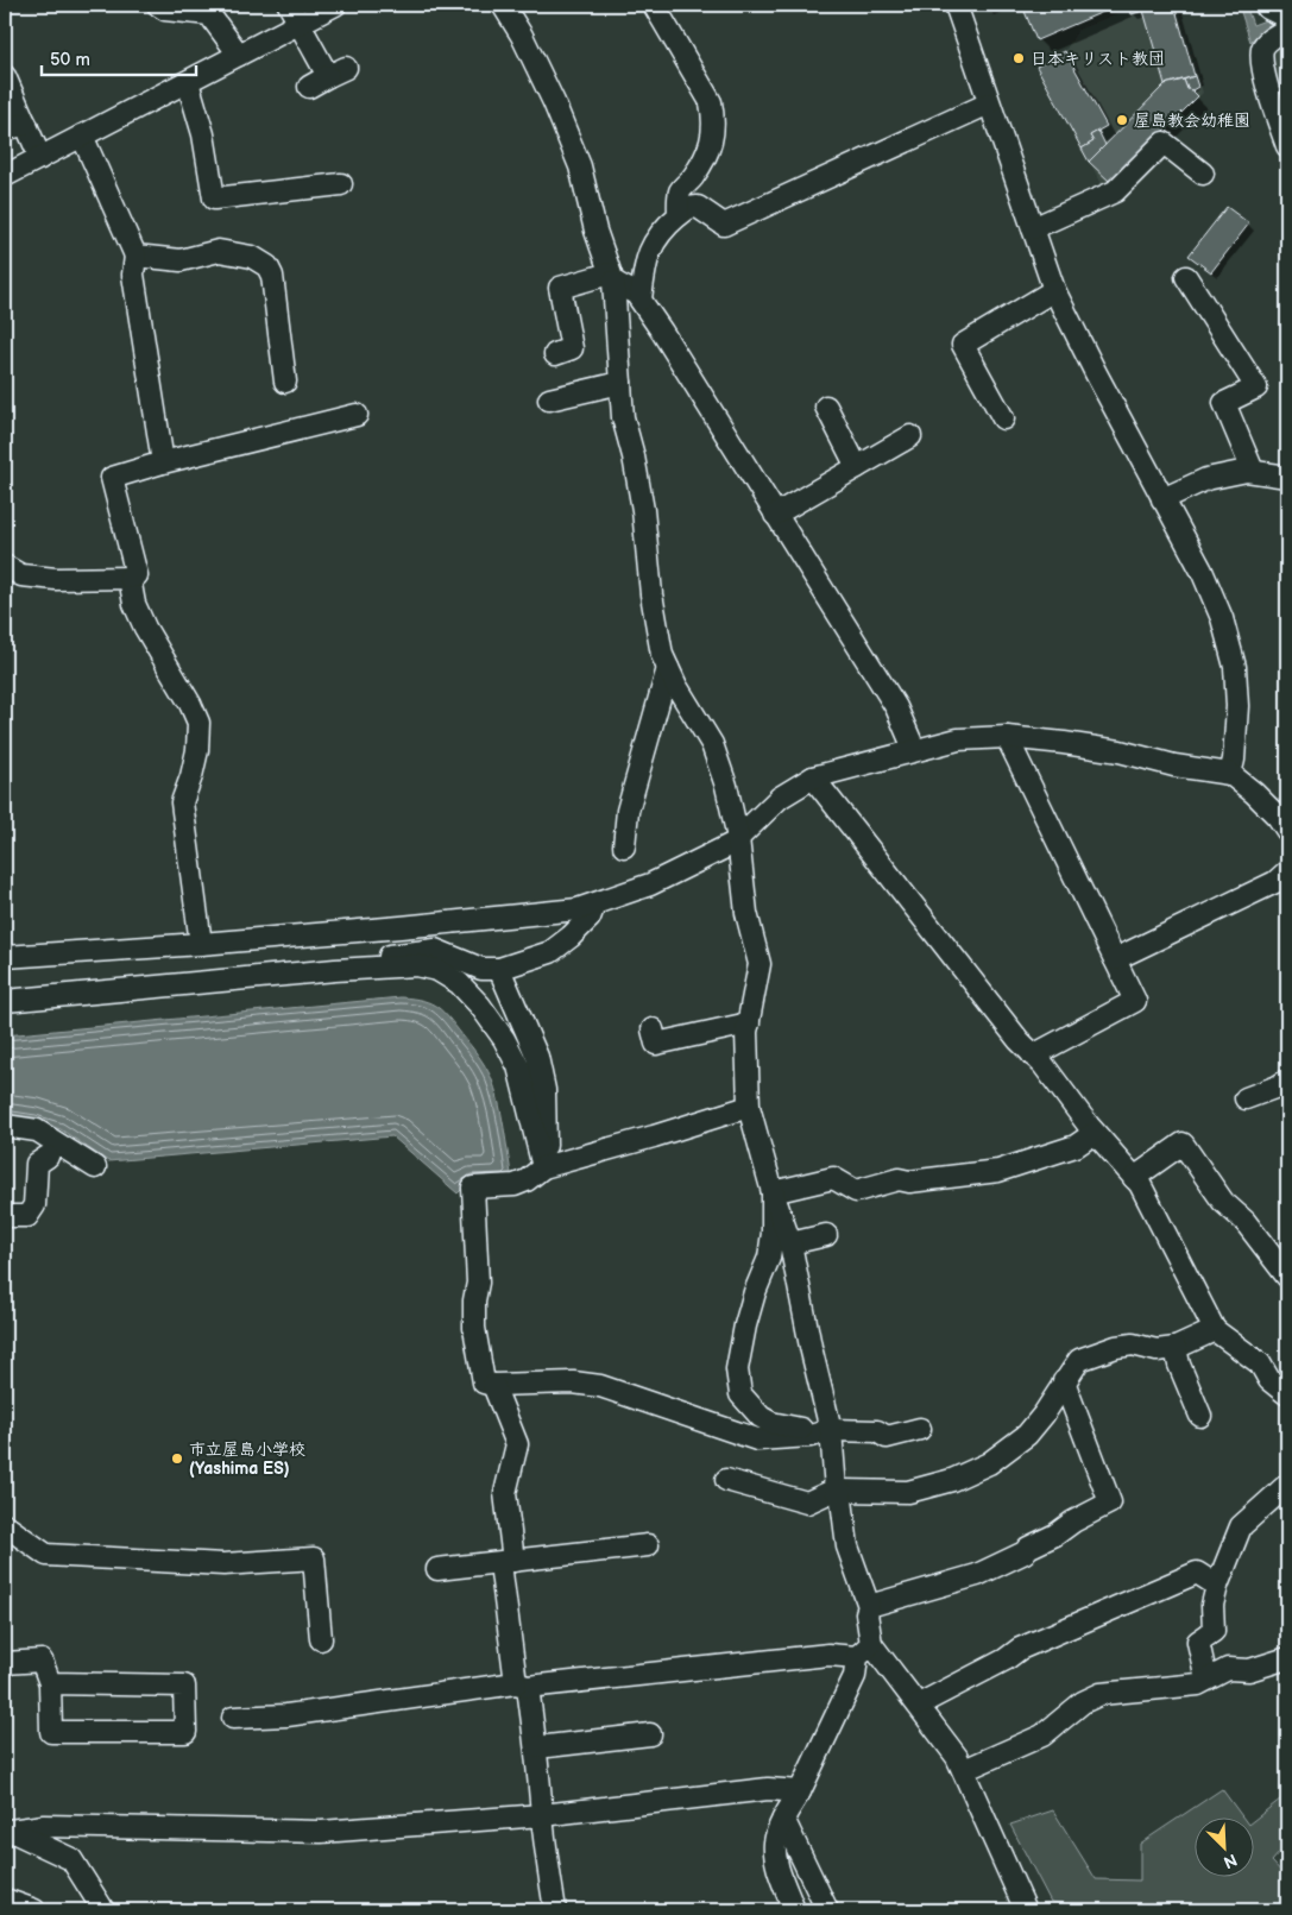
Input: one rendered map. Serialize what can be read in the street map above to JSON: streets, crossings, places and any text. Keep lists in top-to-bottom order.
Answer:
{
  "places": ["日本キリスト教団", "屋島教会幼稚園", "市立屋島小学校 (Yashima ES)"],
  "scale_bar": "50 m",
  "north": "bottom right"
}
